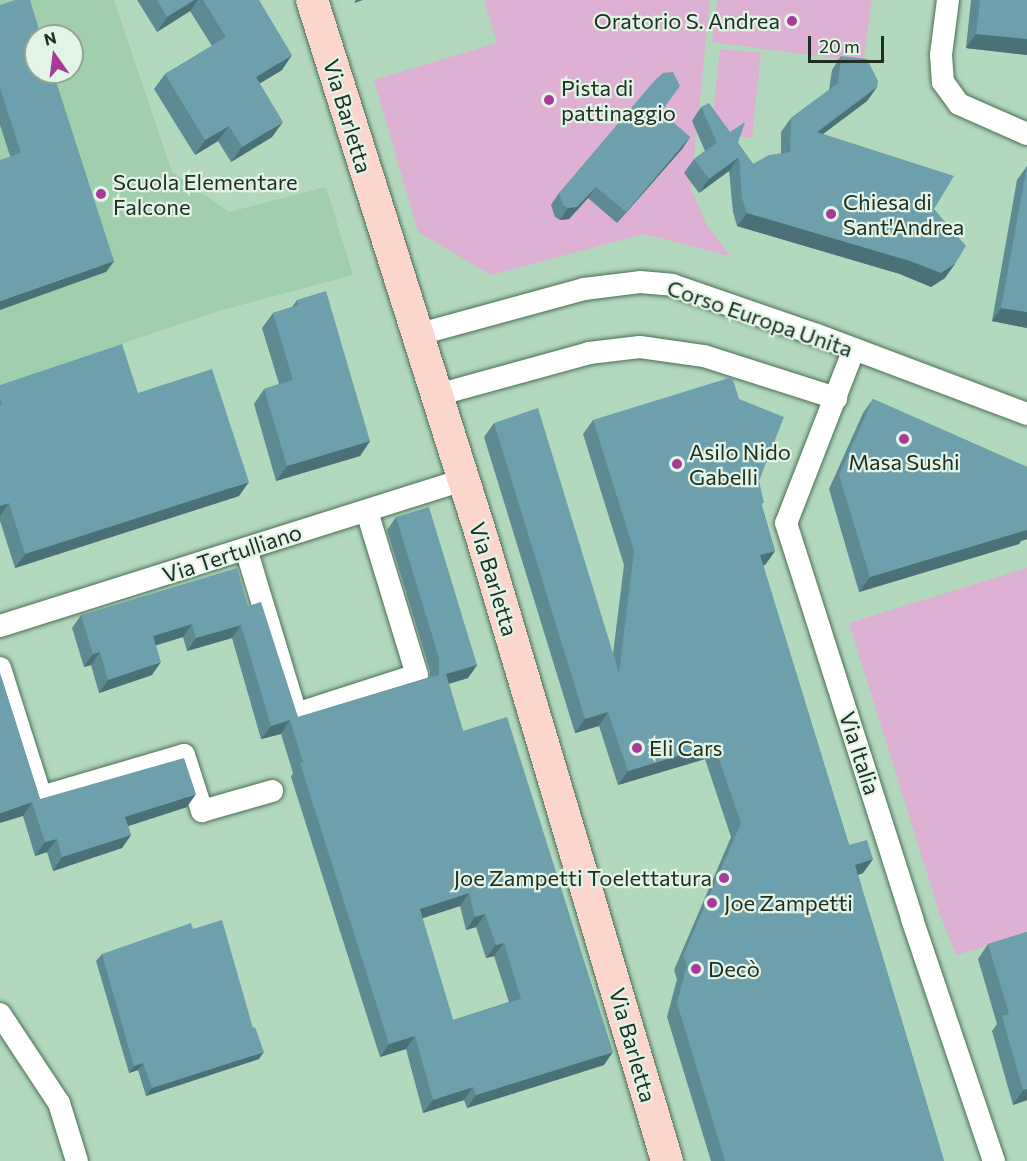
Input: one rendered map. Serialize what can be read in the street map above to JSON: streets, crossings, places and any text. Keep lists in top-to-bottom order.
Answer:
{
  "streets": {
    "main road": ["Via Barletta"],
    "street": ["Corso Europa Unita", "Via Tertulliano", "Via Italia"]
  },
  "crossings": [
    ["Via Barletta", "Corso Europa Unita"],
    ["Via Barletta", "Via Tertulliano"],
    ["Corso Europa Unita", "Via Italia"]
  ],
  "places": [
    "Oratorio S. Andrea",
    "Pista di pattinaggio",
    "Scuola Elementare Falcone",
    "Chiesa di Sant'Andrea",
    "Masa Sushi",
    "Asilo Nido Gabelli",
    "Eli Cars",
    "Joe Zampetti Toelettatura",
    "Joe Zampetti",
    "Decò"
  ],
  "scale_bar": "20 m",
  "north": "top"
}
